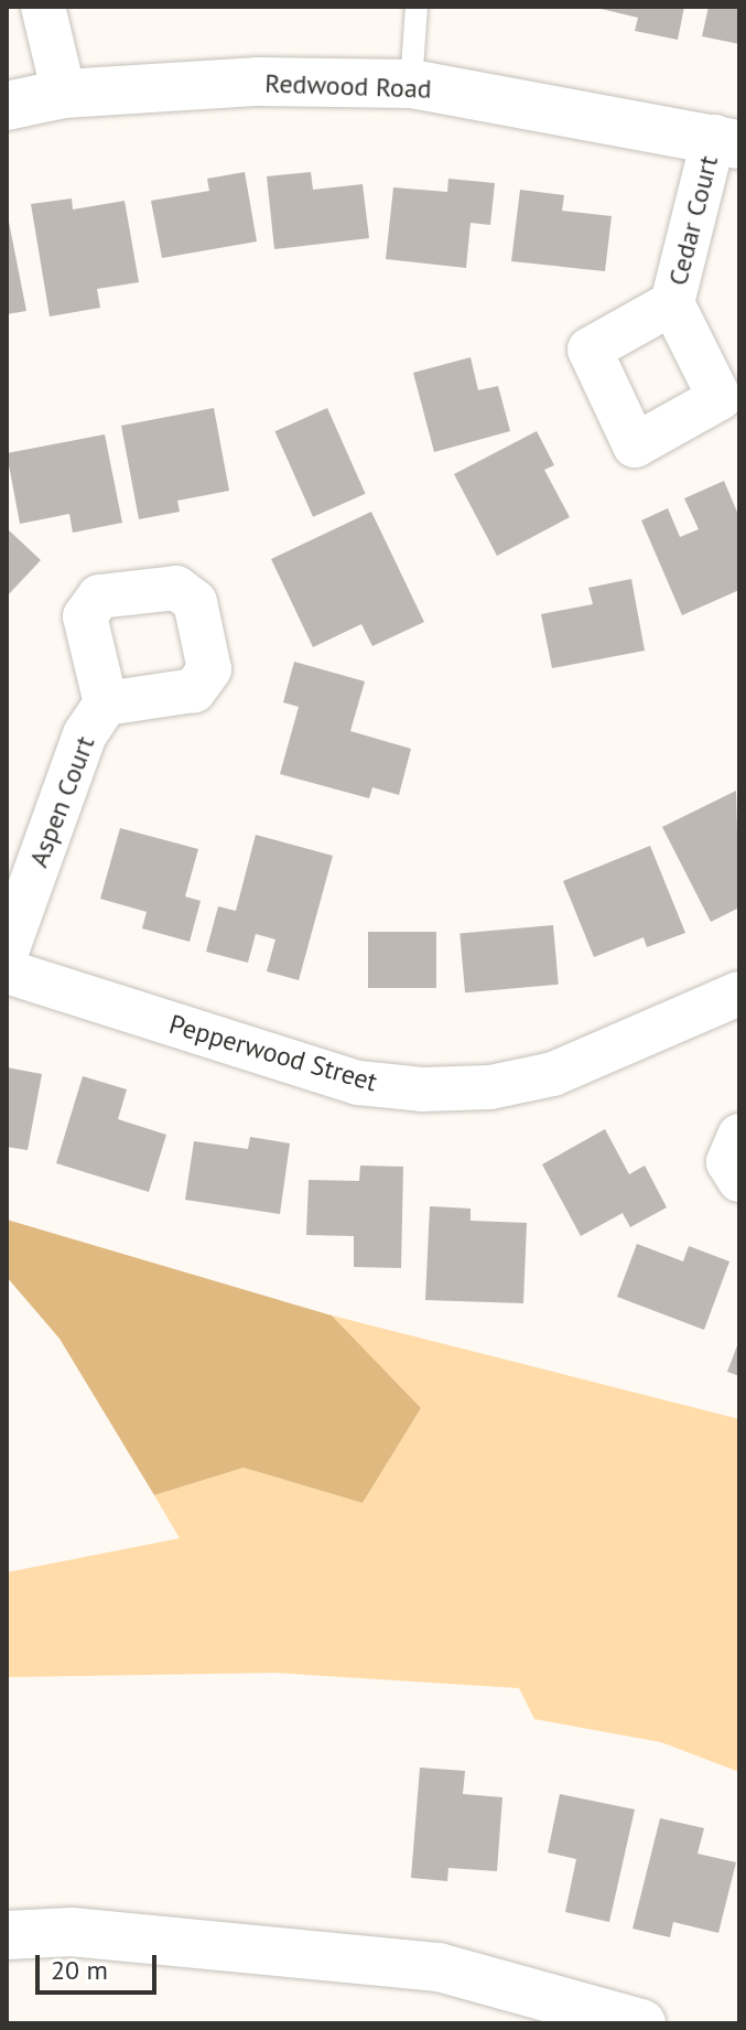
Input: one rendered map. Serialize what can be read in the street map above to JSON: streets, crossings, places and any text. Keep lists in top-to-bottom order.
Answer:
{
  "streets": {
    "street": [
      "Redwood Road",
      "Cedar Court",
      "Aspen Court",
      "Pepperwood Street"
    ]
  },
  "crossings": [
    ["Redwood Road", "Cedar Court"]
  ],
  "scale_bar": "20 m"
}
